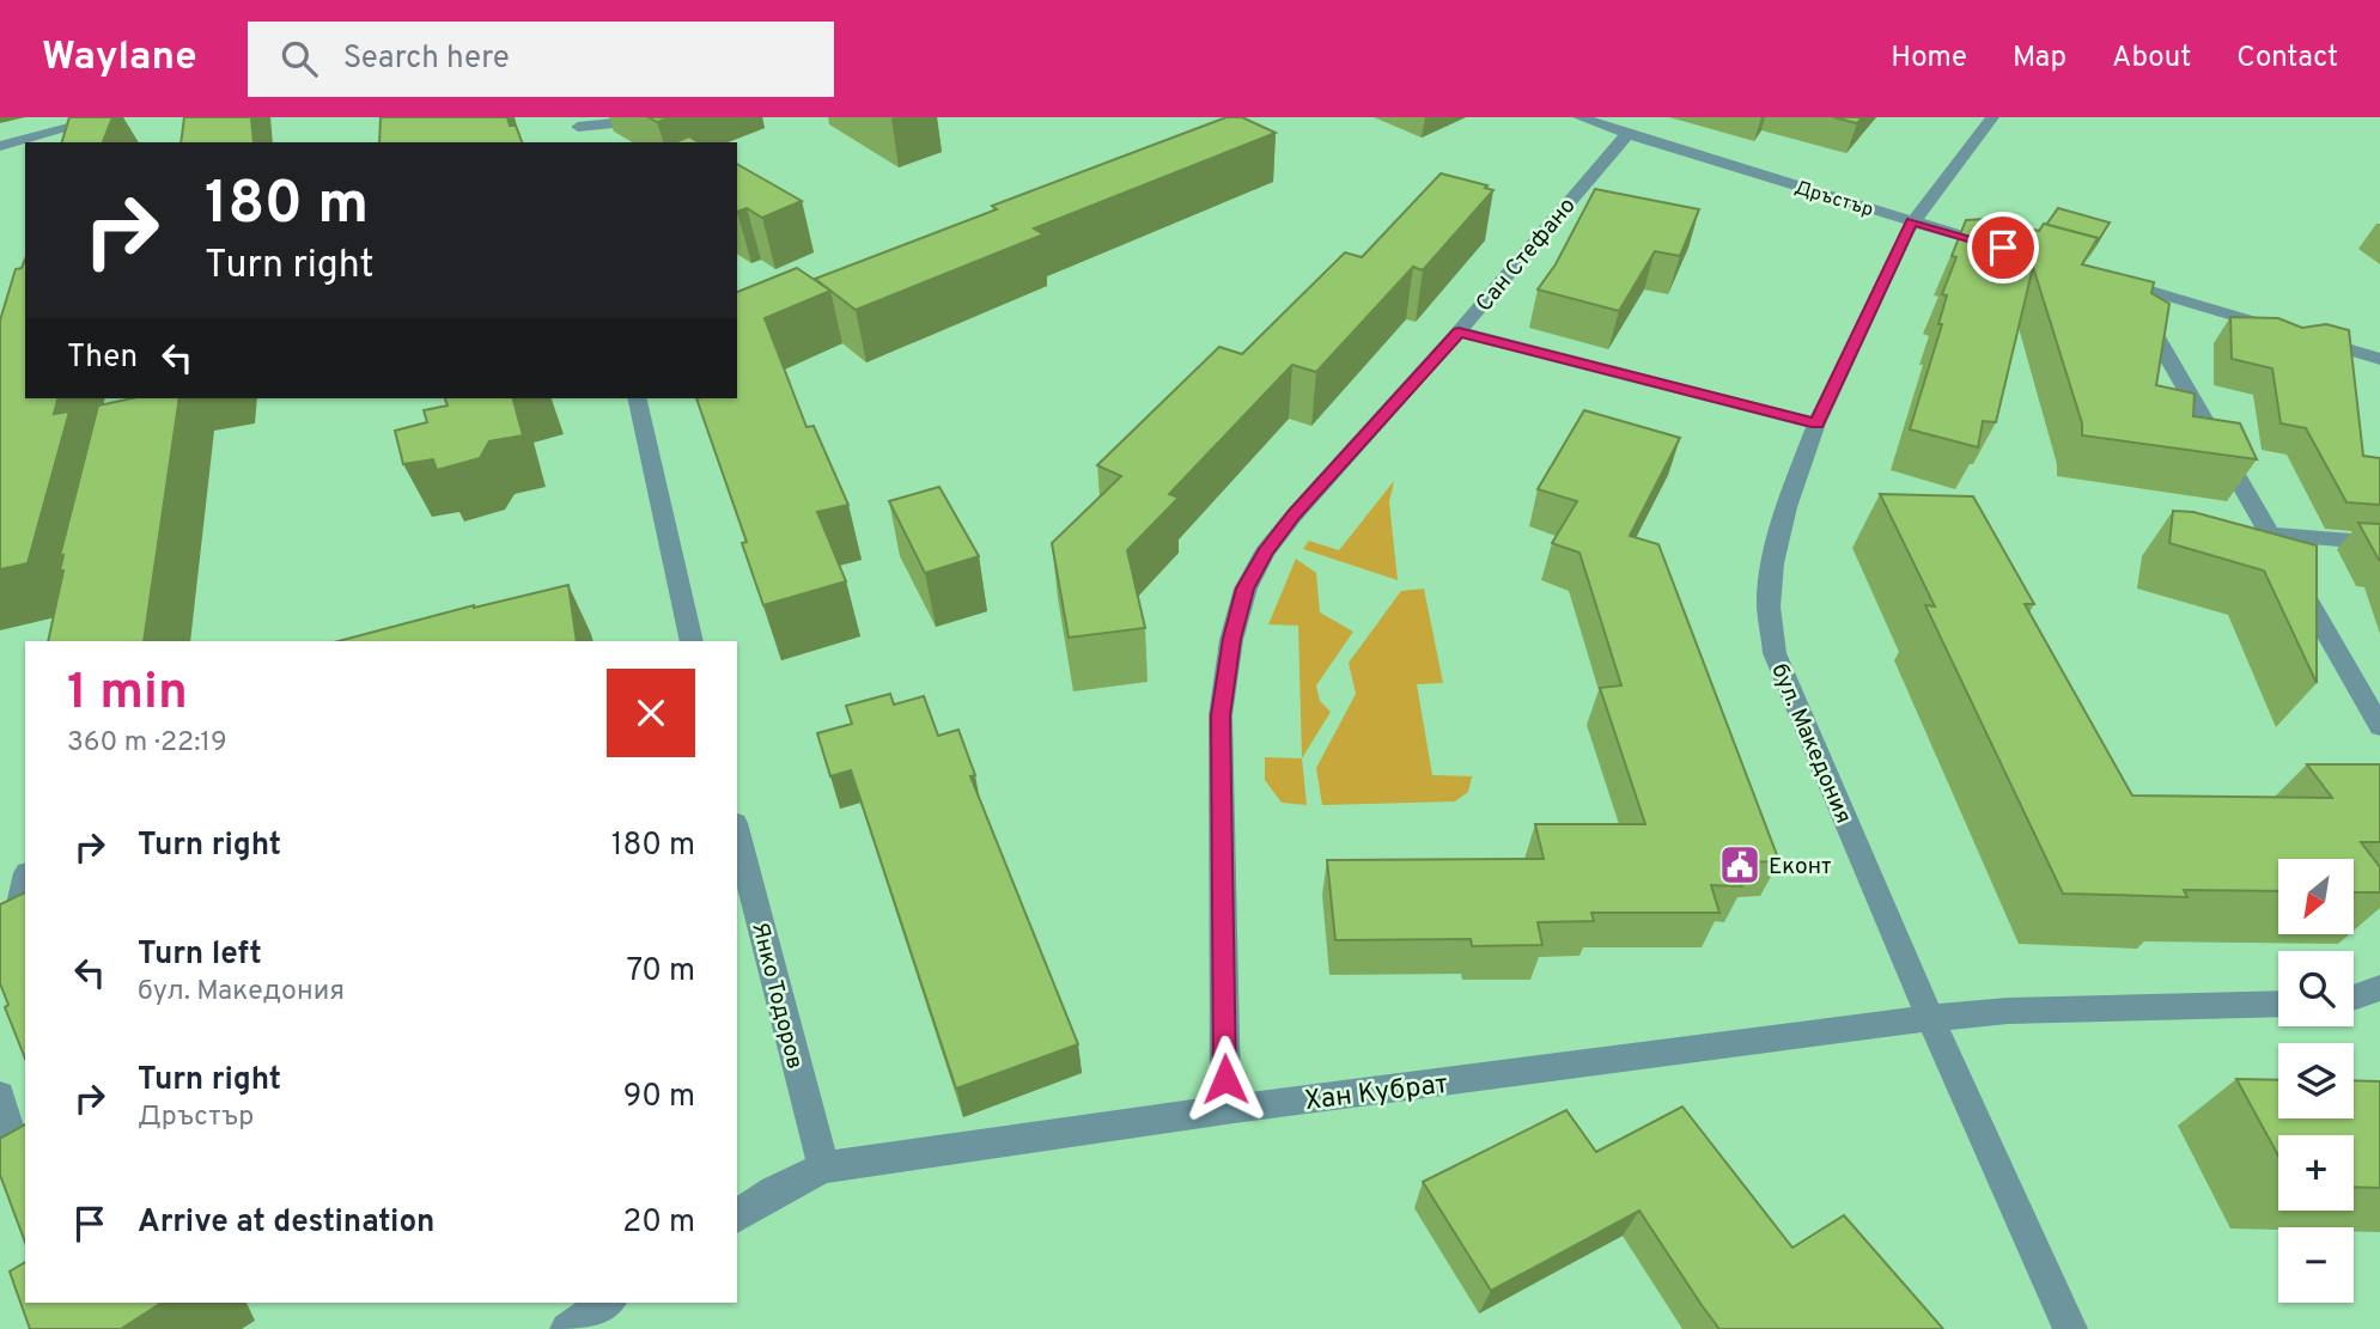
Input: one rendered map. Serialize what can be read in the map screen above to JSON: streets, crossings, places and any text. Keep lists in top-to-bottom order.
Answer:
{
  "streets": {
    "street": [
      "Дръстър",
      "Сан Стефано",
      "бул. Македония",
      "Янко Тодоров",
      "Хан Кубрат"
    ]
  },
  "crossings": [
    ["Дръстър", "Сан Стефано"],
    ["Дръстър", "бул. Македония"],
    ["Сан Стефано", "Хан Кубрат"],
    ["бул. Македония", "Хан Кубрат"],
    ["Янко Тодоров", "Хан Кубрат"]
  ],
  "places": {
    "public building": ["Еконт"]
  },
  "north": "bottom left",
  "page": {
    "header": "Waylane",
    "search": "Search here",
    "nav": [
      "Home",
      "Map",
      "About",
      "Contact"
    ],
    "turn": ["180 m", "Turn right"],
    "then": "Then",
    "heading": ["1 min", "360 m · 22:19"],
    "list": [
      {
        "name": "Turn right",
        "value": "180 m"
      },
      {
        "name": "Turn left",
        "note": "бул. Македония",
        "value": "70 m"
      },
      {
        "name": "Turn right",
        "note": "Дръстър",
        "value": "90 m"
      },
      {
        "name": "Arrive at destination",
        "value": "20 m"
      }
    ],
    "map_buttons": ["+", "−"]
  }
}
